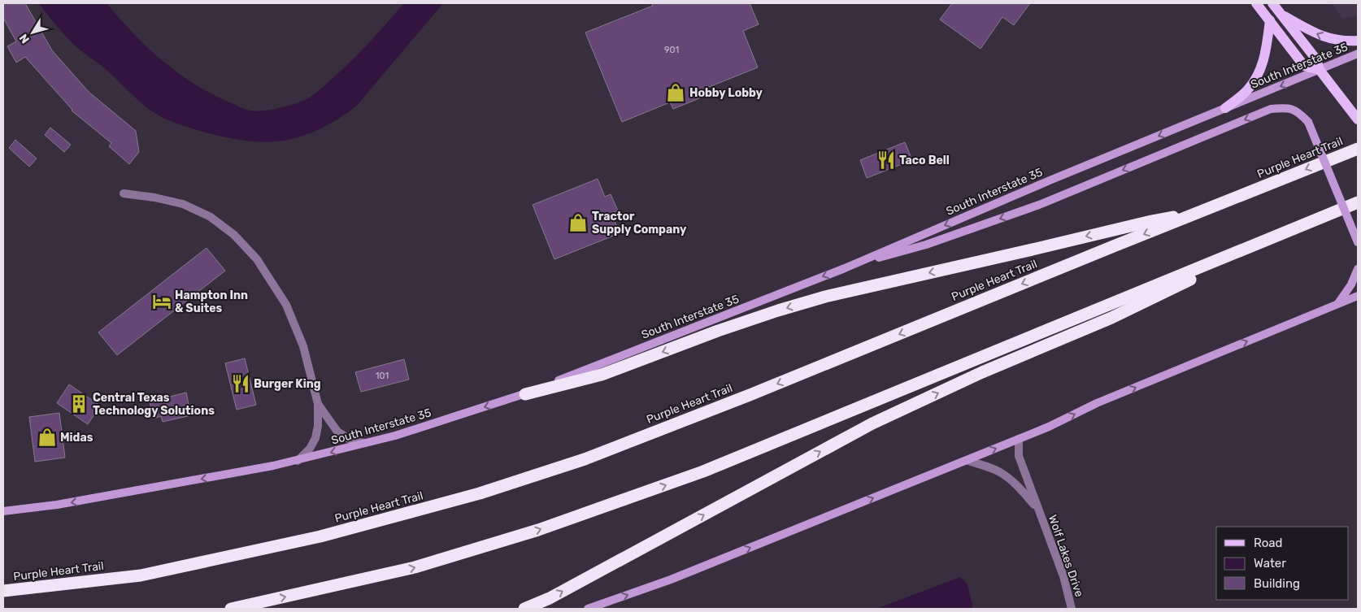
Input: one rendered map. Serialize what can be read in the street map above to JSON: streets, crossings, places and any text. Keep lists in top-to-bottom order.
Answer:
{
  "streets": {
    "highway": ["Purple Heart Trail"],
    "main road": ["South Interstate 35"],
    "street": ["Wolf Lakes Drive"]
  },
  "one_way": ["South Interstate 35"],
  "places": {
    "shop": ["Hobby Lobby", "Tractor Supply Company", "Midas"],
    "restaurant": ["Taco Bell", "Burger King"],
    "hotel": ["Hampton Inn & Suites"],
    "building": ["Central Texas Technology Solutions"]
  },
  "house_numbers": ["901", "101"],
  "legend": ["Road", "Water", "Building"],
  "north": "bottom left"
}
